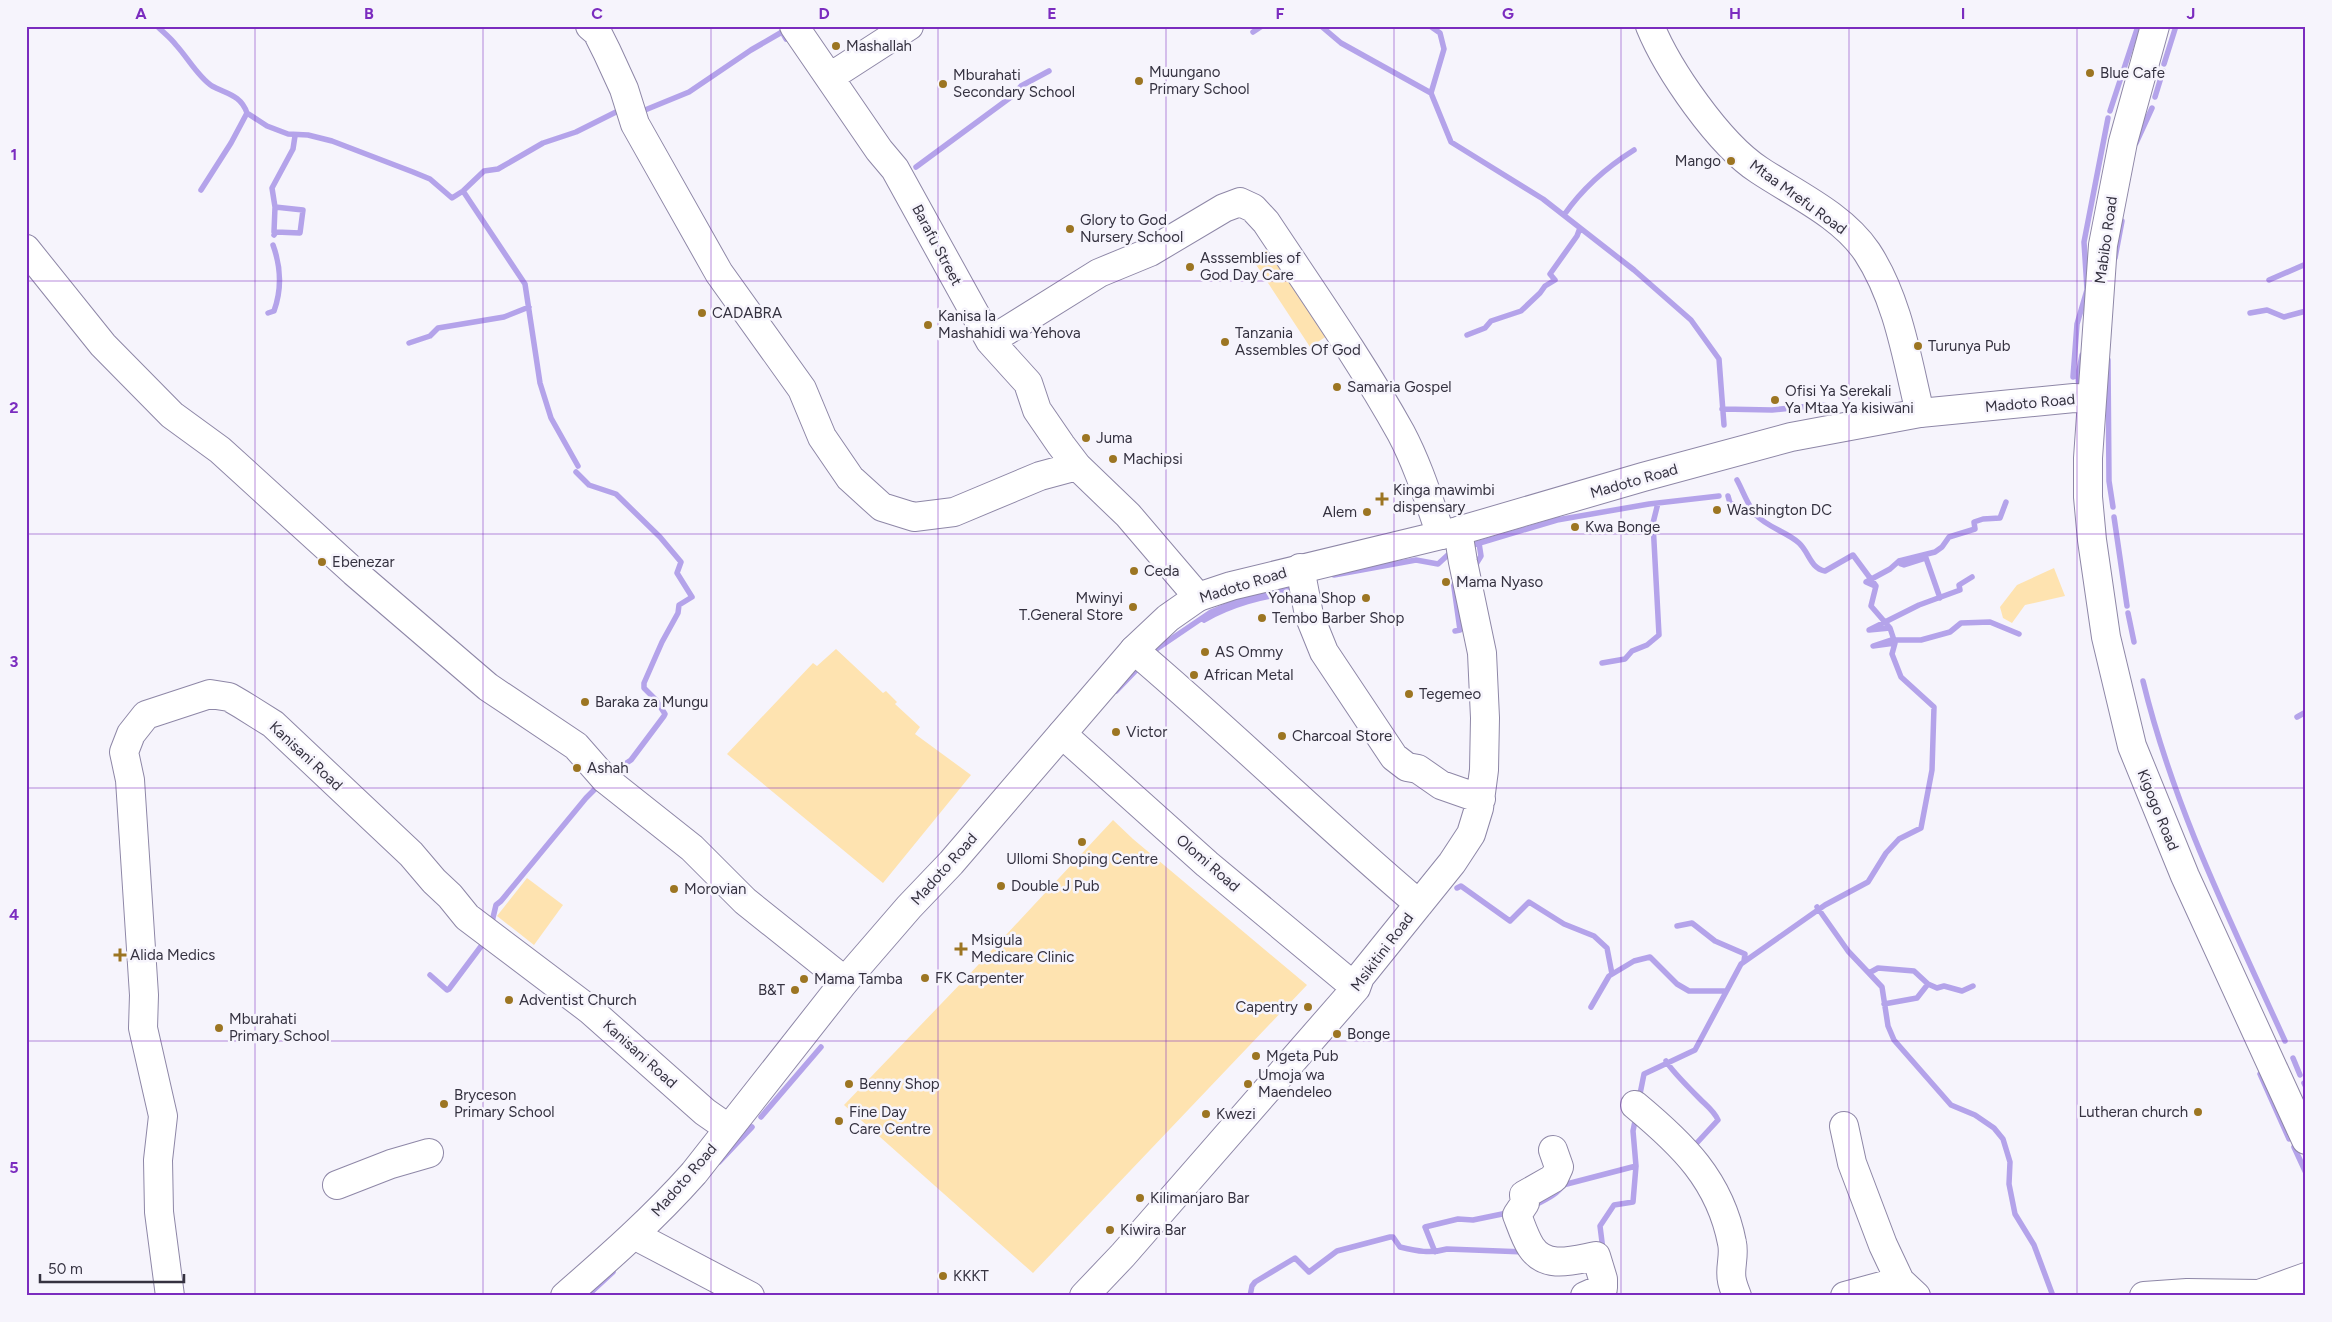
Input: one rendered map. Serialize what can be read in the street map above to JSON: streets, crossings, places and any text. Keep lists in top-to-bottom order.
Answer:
{
  "streets": {
    "street": [
      "Mtaa Mrefu Road",
      "Mabibo Road",
      "Barafu Street",
      "Madoto Road",
      "Kanisani Road",
      "Kigogo Road",
      "Olomi Road",
      "Msikitini Road"
    ]
  },
  "crossings": [
    ["Mtaa Mrefu Road", "Madoto Road"],
    ["Mabibo Road", "Madoto Road"],
    ["Mabibo Road", "Kigogo Road"],
    ["Barafu Street", "Madoto Road"],
    ["Barafu Street", "Msikitini Road"],
    ["Madoto Road", "Kanisani Road"],
    ["Madoto Road", "Olomi Road"],
    ["Madoto Road", "Msikitini Road"],
    ["Olomi Road", "Msikitini Road"]
  ],
  "places": {
    "other": [
      "Mashallah",
      "Blue Cafe",
      "Muungano Primary School",
      "Mburahati Secondary School",
      "Mango",
      "Glory to God Nursery School",
      "Asssemblies of God Day Care",
      "CADABRA",
      "Kanisa la Mashahidi wa Yehova",
      "Tanzania Assembles Of God",
      "Turunya Pub",
      "Samaria Gospel",
      "Ofisi Ya Serekali Ya Mtaa Ya kisiwani",
      "Juma",
      "Machipsi",
      "Washington DC",
      "Alem",
      "Kwa Bonge",
      "Ebenezar",
      "Ceda",
      "Mama Nyaso",
      "Yohana Shop",
      "Mwinyi T.General Store",
      "Tembo Barber Shop",
      "AS Ommy",
      "African Metal",
      "Tegemeo",
      "Baraka za Mungu",
      "Victor",
      "Charcoal Store",
      "Ashah",
      "Ullomi Shoping Centre",
      "Double J Pub",
      "Morovian",
      "FK Carpenter",
      "Mama Tamba",
      "B&T",
      "Adventist Church",
      "Capentry",
      "Mburahati Primary School",
      "Bonge",
      "Mgeta Pub",
      "Benny Shop",
      "Umoja wa Maendeleo",
      "Bryceson Primary School",
      "Lutheran church",
      "Kwezi",
      "Fine Day Care Centre",
      "Kilimanjaro Bar",
      "Kiwira Bar",
      "KKKT"
    ],
    "health": ["Kinga mawimbi dispensary", "Msigula Medicare Clinic", "Alida Medics"]
  },
  "scale_bar": "50 m",
  "grid": {
    "columns": [
      "A",
      "B",
      "C",
      "D",
      "E",
      "F",
      "G",
      "H",
      "I",
      "J"
    ],
    "rows": [
      "1",
      "2",
      "3",
      "4",
      "5"
    ]
  }
}
